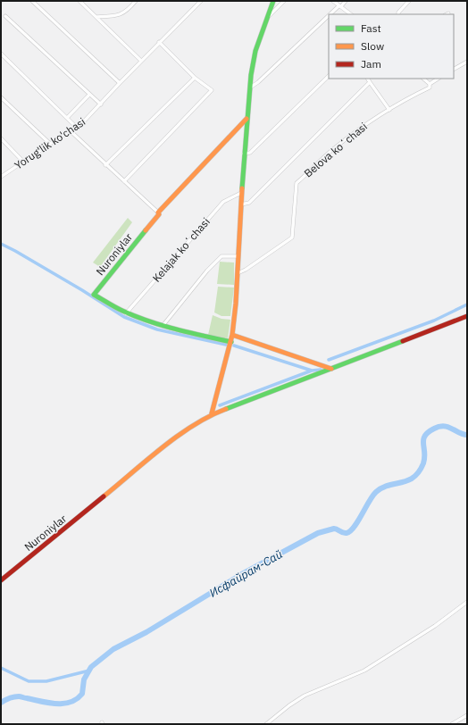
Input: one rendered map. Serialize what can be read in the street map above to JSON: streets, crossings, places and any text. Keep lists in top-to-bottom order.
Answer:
{
  "streets": {
    "main road": ["Nuroniylar"],
    "street": ["Yorug'lik ko'chasi", "Belova koʻchasi", "Kelajak koʻchasi"]
  },
  "crossings": [
    ["Kelajak koʻchasi", "Nuroniylar"]
  ],
  "water": ["Исфайрам-Сай"],
  "legend": ["Fast", "Slow", "Jam"]
}
